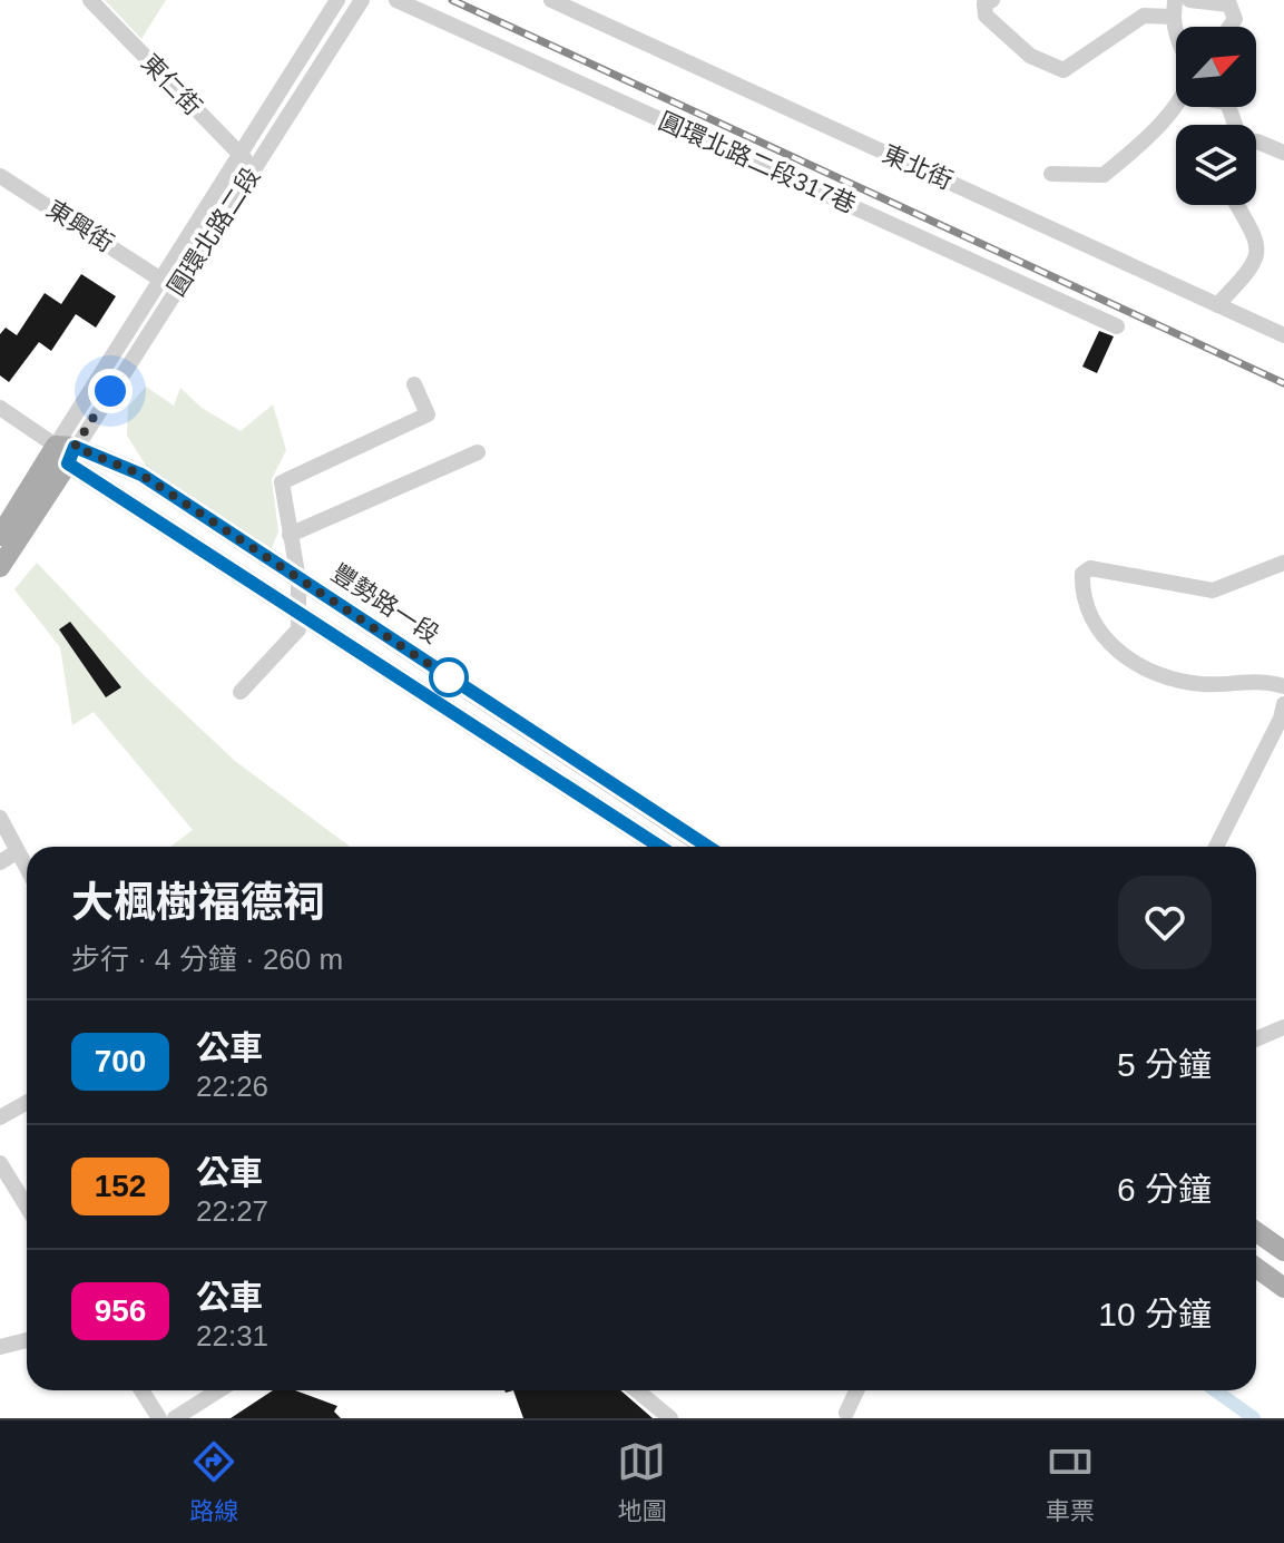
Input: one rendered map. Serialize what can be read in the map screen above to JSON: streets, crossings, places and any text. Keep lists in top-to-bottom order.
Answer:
{
  "streets": {
    "main road": ["豐勢路一段"],
    "street": [
      "東仁街",
      "圓環北路二段317巷",
      "東北街",
      "東興街",
      "圓環北路二段"
    ]
  },
  "crossings": [
    ["東仁街", "圓環北路二段"],
    ["東興街", "圓環北路二段"],
    ["圓環北路二段", "豐勢路一段"]
  ],
  "lines": ["bus line 700"],
  "north": "top right",
  "page": {
    "heading": ["大楓樹福德祠", "步行 · 4 分鐘 · 260 m"],
    "list": [
      {
        "mark": "700",
        "name": "公車",
        "note": "22:26",
        "value": "5 分鐘"
      },
      {
        "mark": "152",
        "name": "公車",
        "note": "22:27",
        "value": "6 分鐘"
      },
      {
        "mark": "956",
        "name": "公車",
        "note": "22:31",
        "value": "10 分鐘"
      }
    ],
    "tabs": ["路線", "地圖", "車票"]
  }
}
